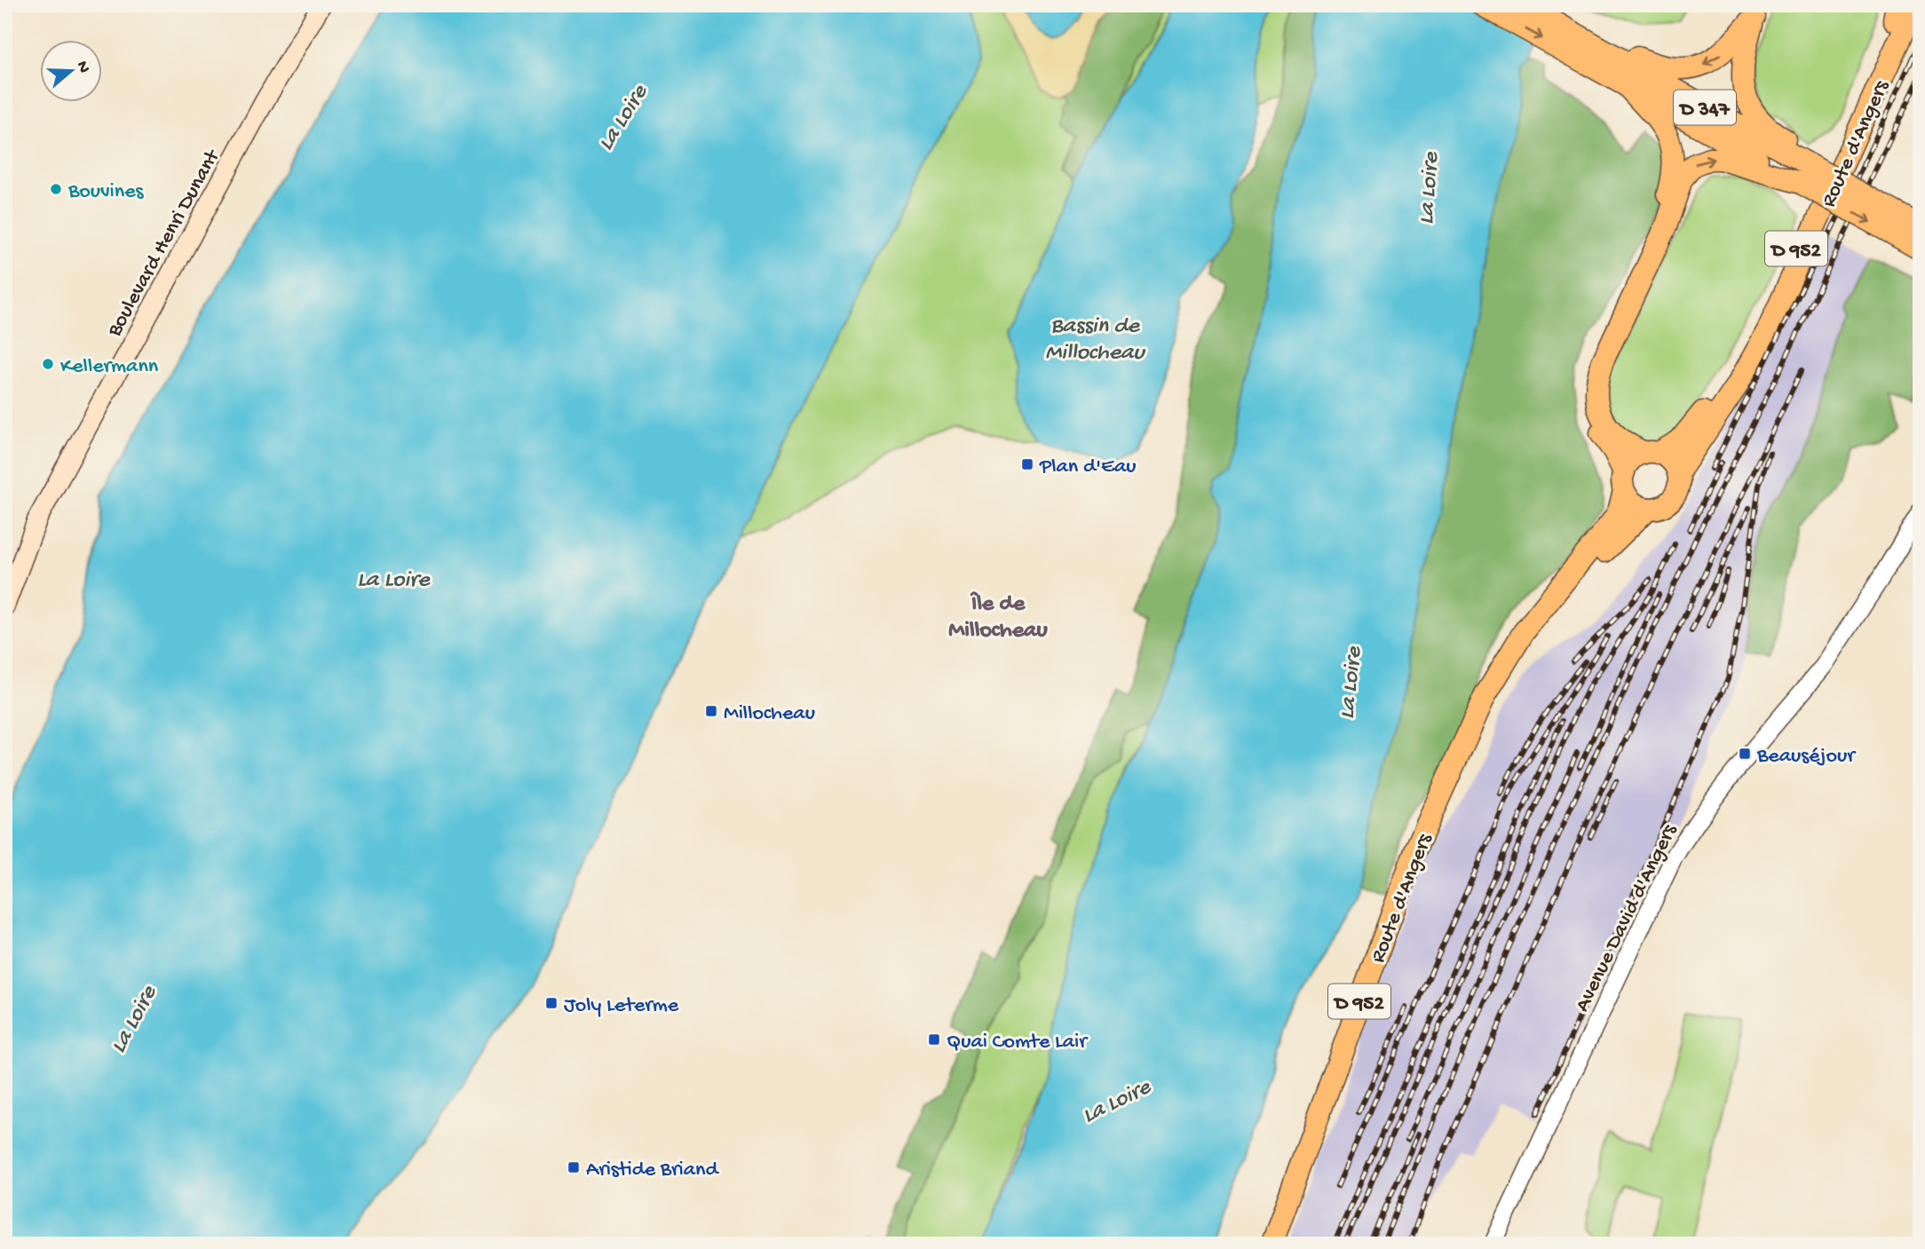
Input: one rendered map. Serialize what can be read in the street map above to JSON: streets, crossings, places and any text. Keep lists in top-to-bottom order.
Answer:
{
  "streets": {
    "main road": [
      "D 347",
      "Route d'Angers",
      "Boulevard Henri Dunant",
      "D 952"
    ],
    "street": ["Avenue David d'Angers"]
  },
  "districts": ["Île de Millocheau"],
  "water": ["La Loire", "Bassin de Millocheau"],
  "places": {
    "other": ["Bouvines", "Kellermann"],
    "transit": [
      "Plan d'Eau",
      "Millocheau",
      "Beauséjour",
      "Joly Leterme",
      "Quai Comte Lair",
      "Aristide Briand"
    ]
  },
  "north": "right"
}
